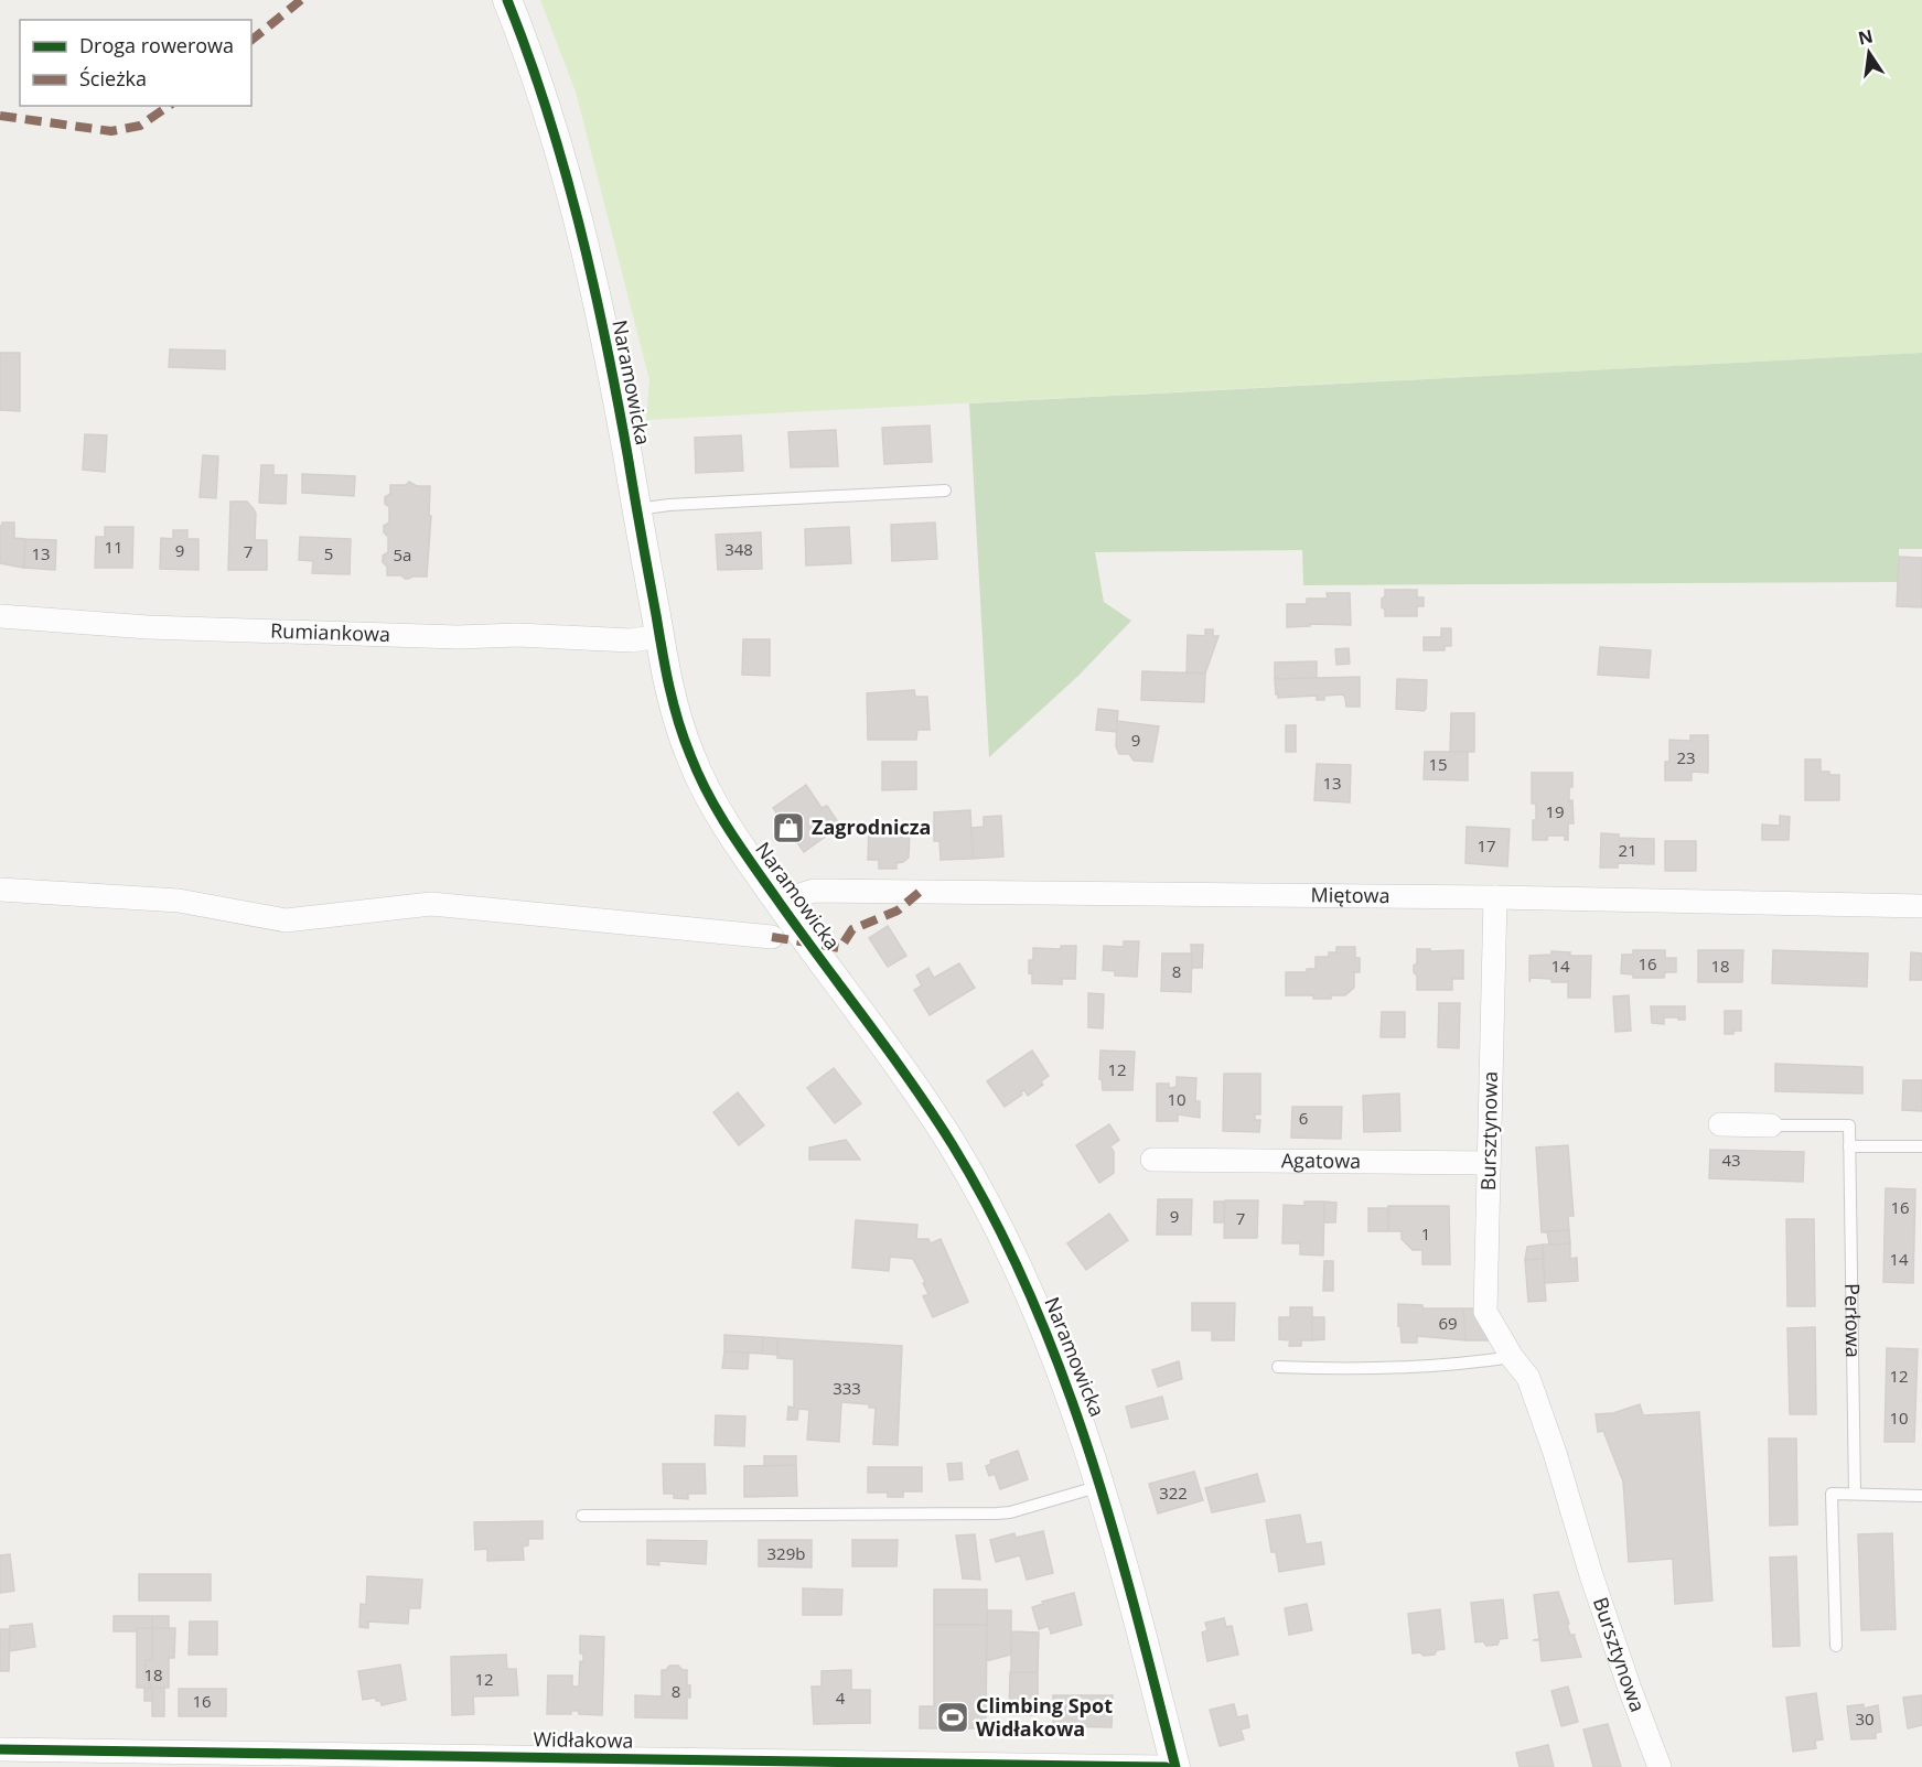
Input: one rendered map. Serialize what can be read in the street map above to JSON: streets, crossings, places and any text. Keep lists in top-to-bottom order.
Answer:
{
  "streets": {
    "street": [
      "Naramowicka",
      "Rumiankowa",
      "Miętowa",
      "Bursztynowa",
      "Agatowa",
      "Perłowa",
      "Widłakowa"
    ]
  },
  "crossings": [
    ["Naramowicka", "Rumiankowa"],
    ["Naramowicka", "Miętowa"],
    ["Miętowa", "Bursztynowa"],
    ["Bursztynowa", "Agatowa"]
  ],
  "places": {
    "shop": ["Zagrodnicza"],
    "sports": ["Climbing Spot Widłakowa"]
  },
  "house_numbers": [
    "11",
    "348",
    "9",
    "7",
    "13",
    "5",
    "5a",
    "9",
    "23",
    "15",
    "13",
    "19",
    "17",
    "21",
    "16",
    "14",
    "18",
    "8",
    "12",
    "10",
    "6",
    "43",
    "16",
    "9",
    "7",
    "1",
    "14",
    "69",
    "12",
    "333",
    "10",
    "322",
    "329b",
    "18",
    "12",
    "8",
    "4",
    "16",
    "30"
  ],
  "legend": ["Droga rowerowa", "Ścieżka"],
  "north": "top"
}
